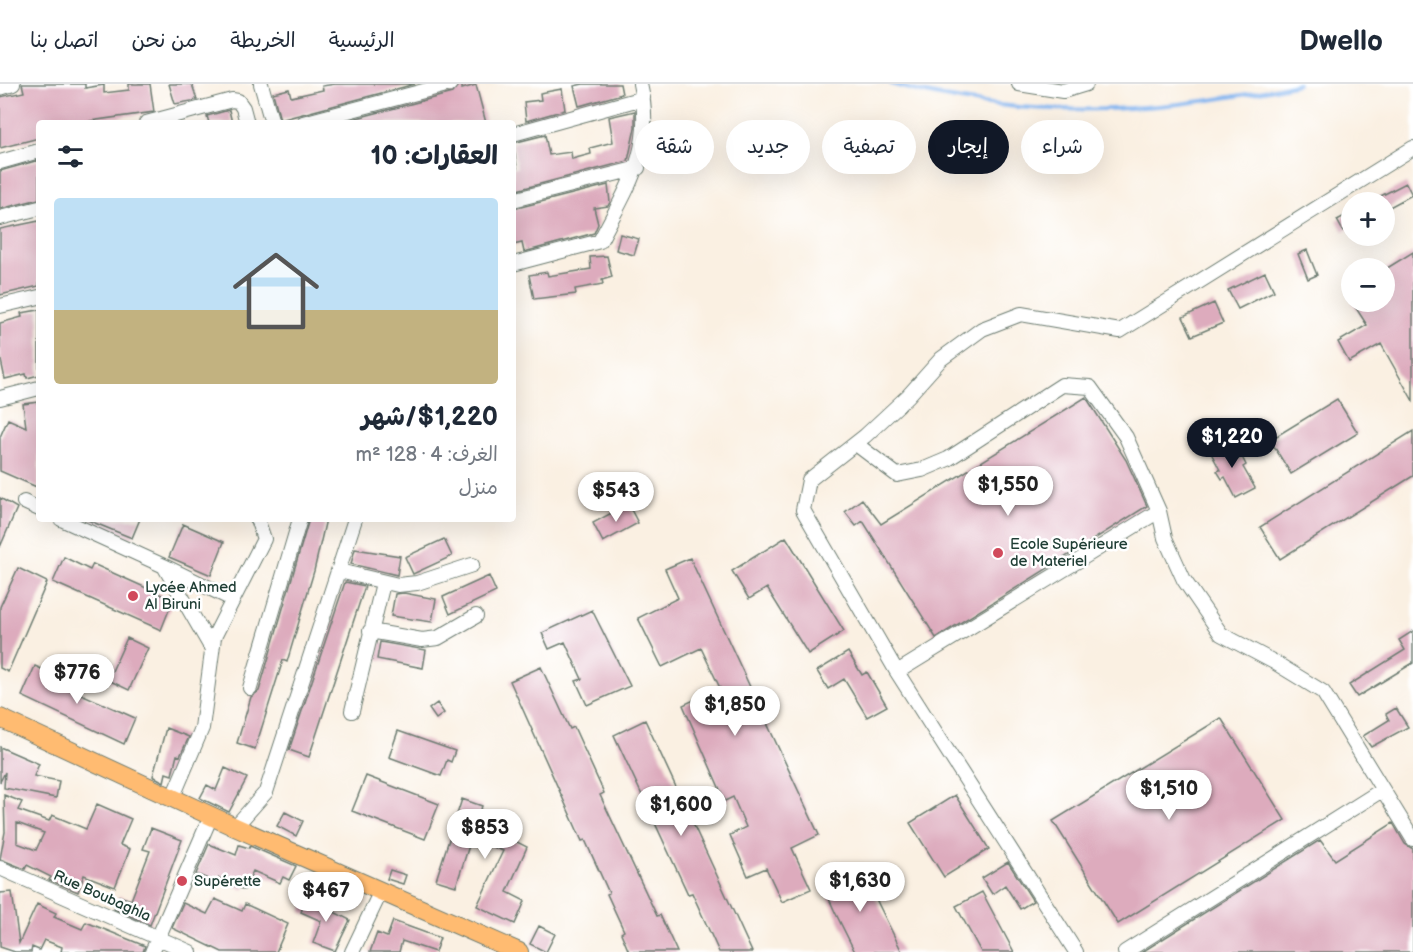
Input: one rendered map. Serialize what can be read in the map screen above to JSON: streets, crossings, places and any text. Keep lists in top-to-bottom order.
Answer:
{
  "streets": {
    "street": ["Rue Boubaghla"]
  },
  "places": ["Ecole Supérieure de Materiel", "Lycée Ahmed Al Biruni", "Supérette"],
  "page": {
    "header": "Dwello",
    "nav": [
      "الرئيسية",
      "الخريطة",
      "من نحن",
      "اتصل بنا"
    ],
    "chip": [
      "شراء",
      "إيجار",
      "تصفية",
      "جديد",
      "شقة"
    ],
    "heading": "العقارات: 10",
    "map_buttons": ["+", "−"],
    "list": [
      {
        "name": "$1,220/شهر",
        "note": "الغرف: 4 · 128 m² · منزل"
      }
    ],
    "price": [
      "$1,220",
      "$1,550",
      "$543",
      "$776",
      "$1,850",
      "$1,510",
      "$1,600",
      "$853",
      "$1,630",
      "$467"
    ]
  }
}
